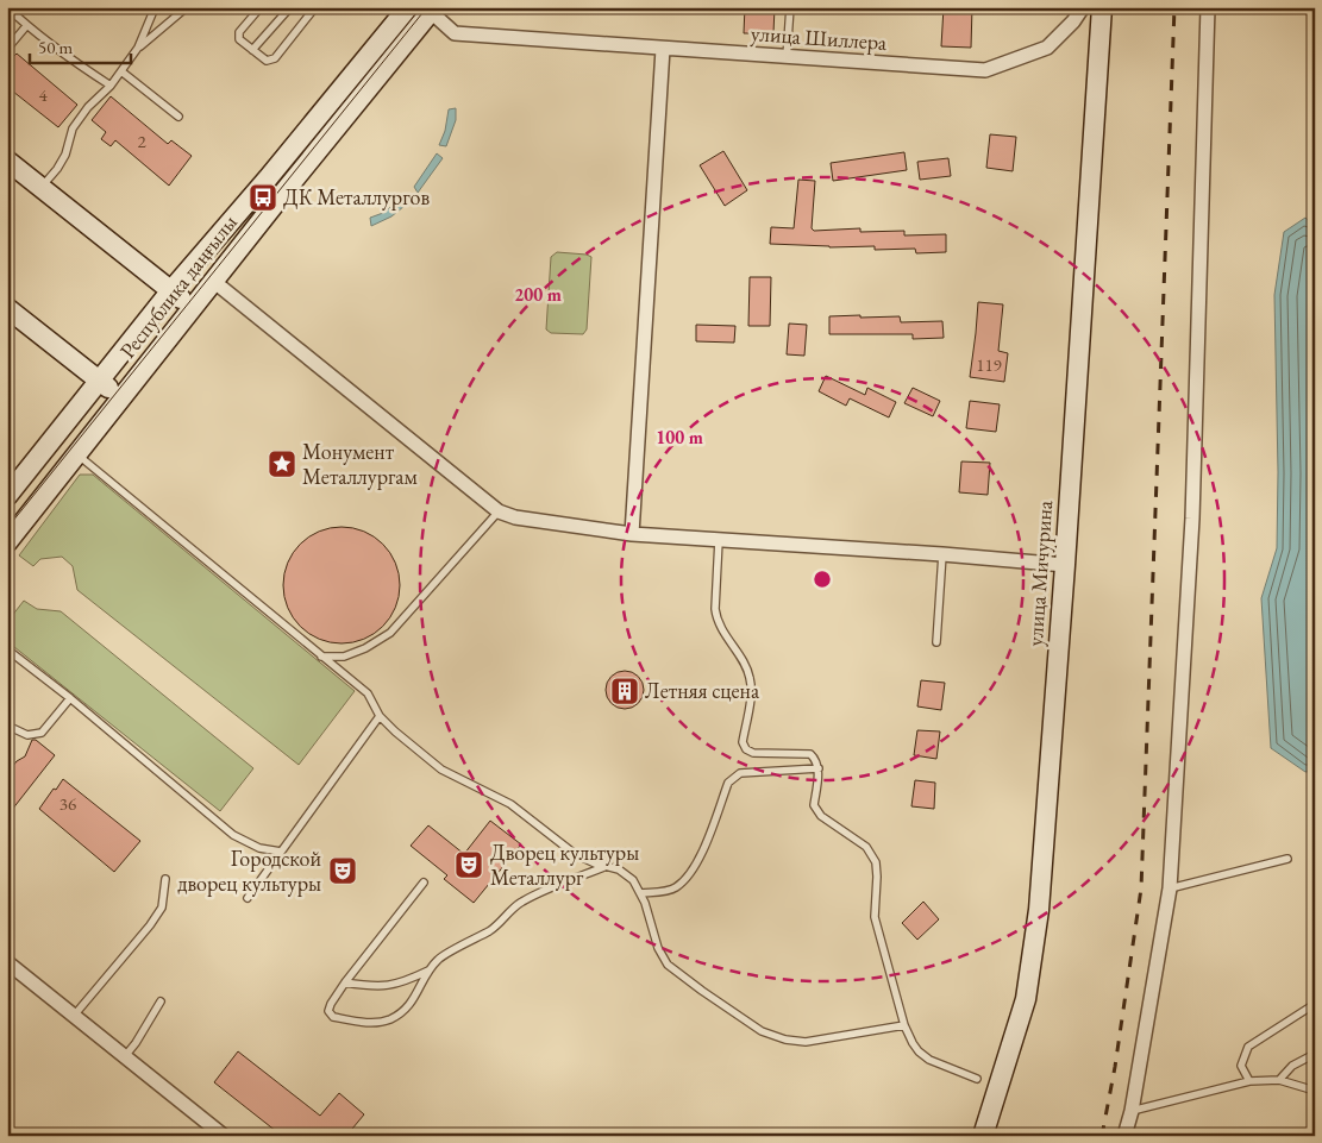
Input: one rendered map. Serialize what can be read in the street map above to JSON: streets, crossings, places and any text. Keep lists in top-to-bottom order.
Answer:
{
  "streets": {
    "main road": ["Республика даңғылы", "улица Мичурина"],
    "street": ["улица Шиллера"]
  },
  "crossings": [
    ["улица Шиллера", "Республика даңғылы"]
  ],
  "places": {
    "bus stop": ["ДК Металлургов"],
    "place": ["Монумент Металлургам"],
    "building": ["Летняя сцена"],
    "theatre": ["Дворец культуры Металлург", "Городской дворец культуры"]
  },
  "house_numbers": [
    "4",
    "2",
    "119",
    "36"
  ],
  "scale_bar": "50 m",
  "rings": ["200 m", "100 m"]
}
